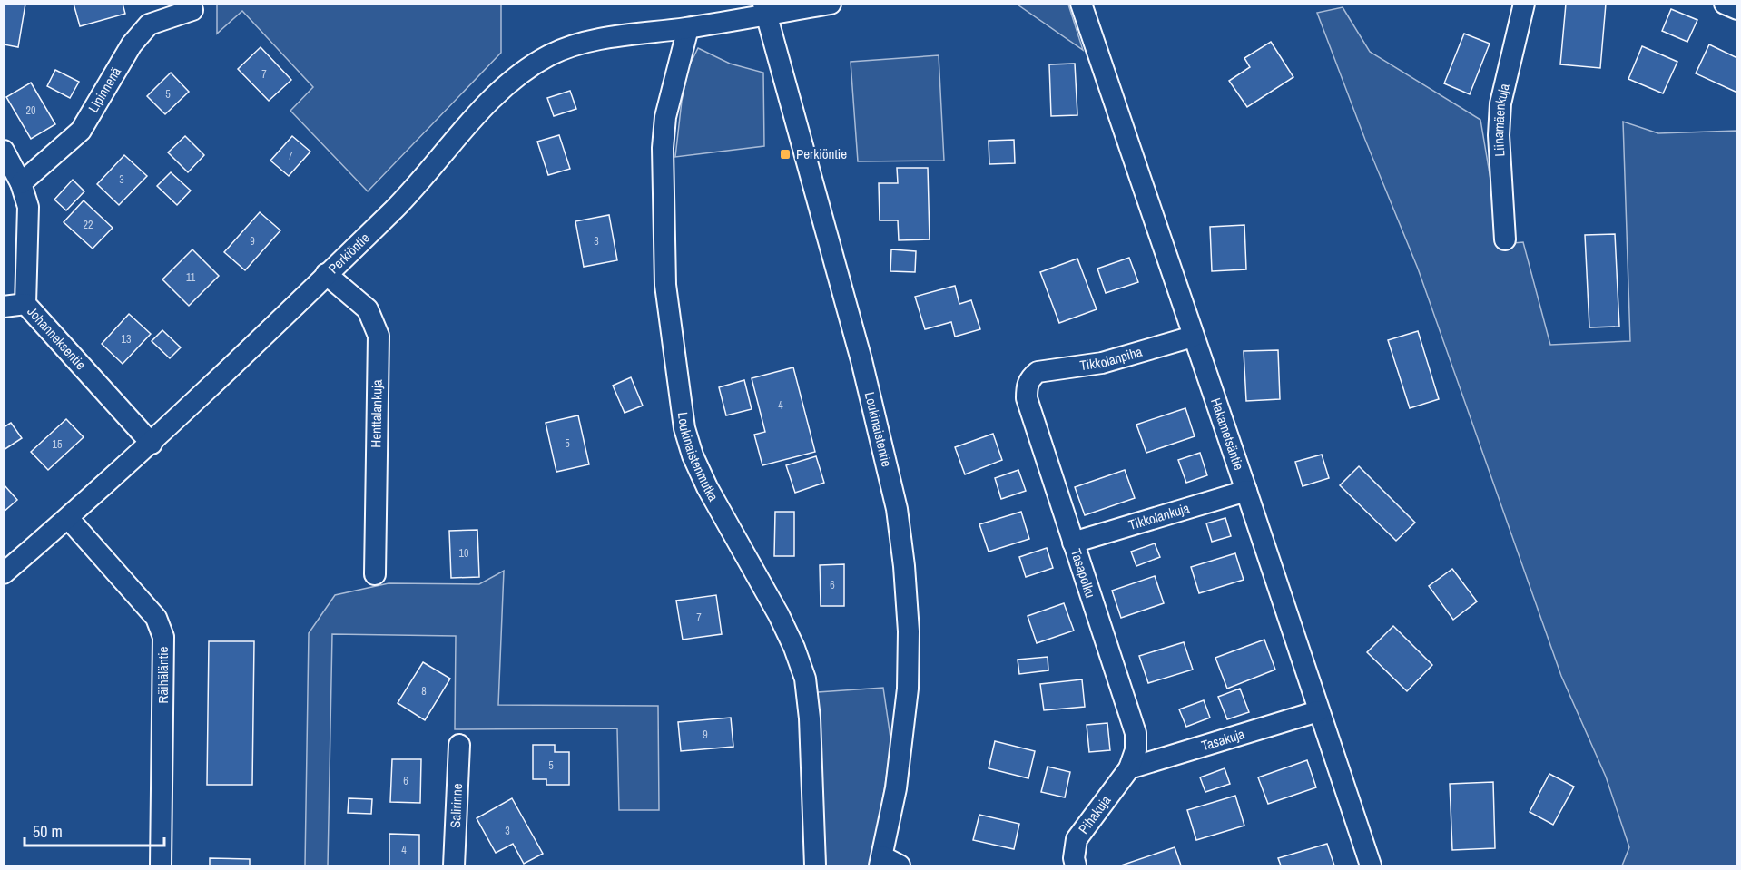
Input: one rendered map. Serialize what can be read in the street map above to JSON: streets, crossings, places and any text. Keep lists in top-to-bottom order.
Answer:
{
  "streets": {
    "street": [
      "Lipinnenä",
      "Liinamäenkuja",
      "Perkiöntie",
      "Johanneksentie",
      "Tikkolanpiha",
      "Henttalankuja",
      "Loukinaistentie",
      "Hakametsäntie",
      "Loukinaistenmutka",
      "Tikkolankuja",
      "Tasapolku",
      "Räihäläntie",
      "Tasakuja",
      "Salirinne",
      "Pihakuja"
    ]
  },
  "crossings": [
    ["Lipinnenä", "Johanneksentie"],
    ["Perkiöntie", "Johanneksentie"],
    ["Perkiöntie", "Henttalankuja"],
    ["Perkiöntie", "Loukinaistentie"],
    ["Perkiöntie", "Loukinaistenmutka"],
    ["Perkiöntie", "Räihäläntie"],
    ["Tikkolanpiha", "Hakametsäntie"],
    ["Tikkolanpiha", "Tasapolku"],
    ["Hakametsäntie", "Tikkolankuja"],
    ["Hakametsäntie", "Tasakuja"],
    ["Tikkolankuja", "Tasapolku"],
    ["Tasapolku", "Tasakuja"],
    ["Tasapolku", "Pihakuja"],
    ["Tasakuja", "Pihakuja"]
  ],
  "places": {
    "transit": ["Perkiöntie"]
  },
  "house_numbers": [
    "7",
    "5",
    "20",
    "7",
    "3",
    "22",
    "9",
    "3",
    "11",
    "13",
    "4",
    "5",
    "15",
    "10",
    "6",
    "7",
    "8",
    "9",
    "5",
    "6",
    "3",
    "4"
  ],
  "scale_bar": "50 m"
}
